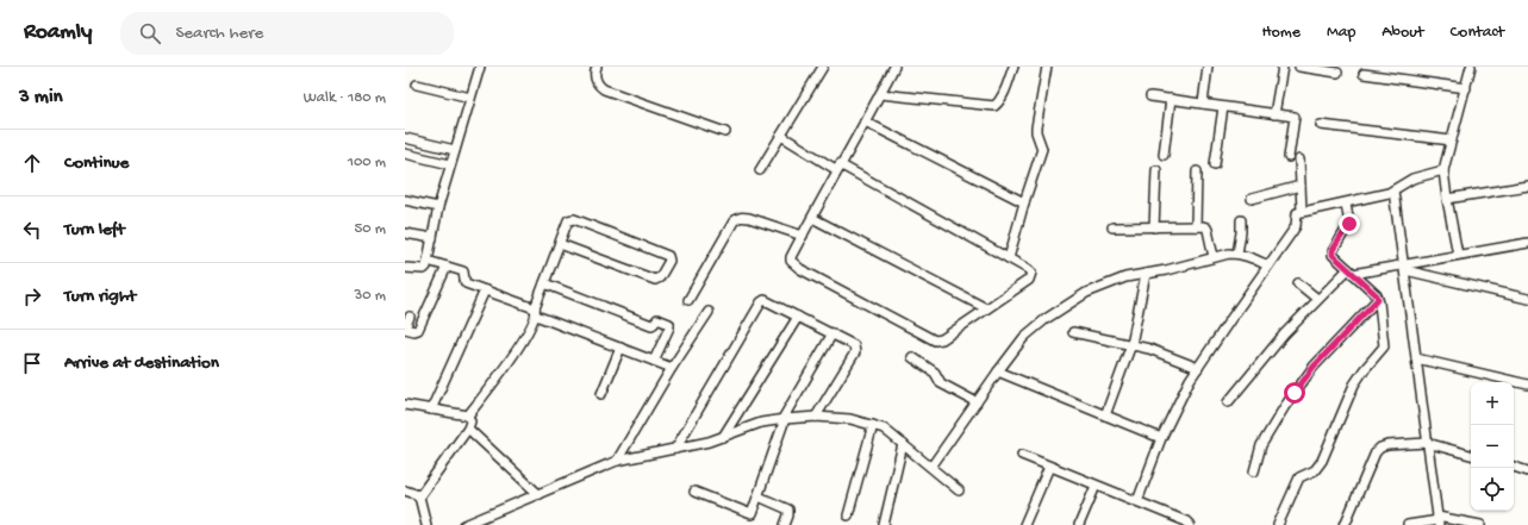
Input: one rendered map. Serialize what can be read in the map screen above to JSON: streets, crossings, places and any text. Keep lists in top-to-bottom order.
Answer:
{
  "page": {
    "header": "Roamly",
    "search": "Search here",
    "nav": [
      "Home",
      "Map",
      "About",
      "Contact"
    ],
    "heading": ["3 min", "Walk · 180 m"],
    "list": [
      ["Continue", "100 m"],
      ["Turn left", "50 m"],
      ["Turn right", "30 m"],
      "Arrive at destination"
    ],
    "map_buttons": ["+", "−"]
  }
}
